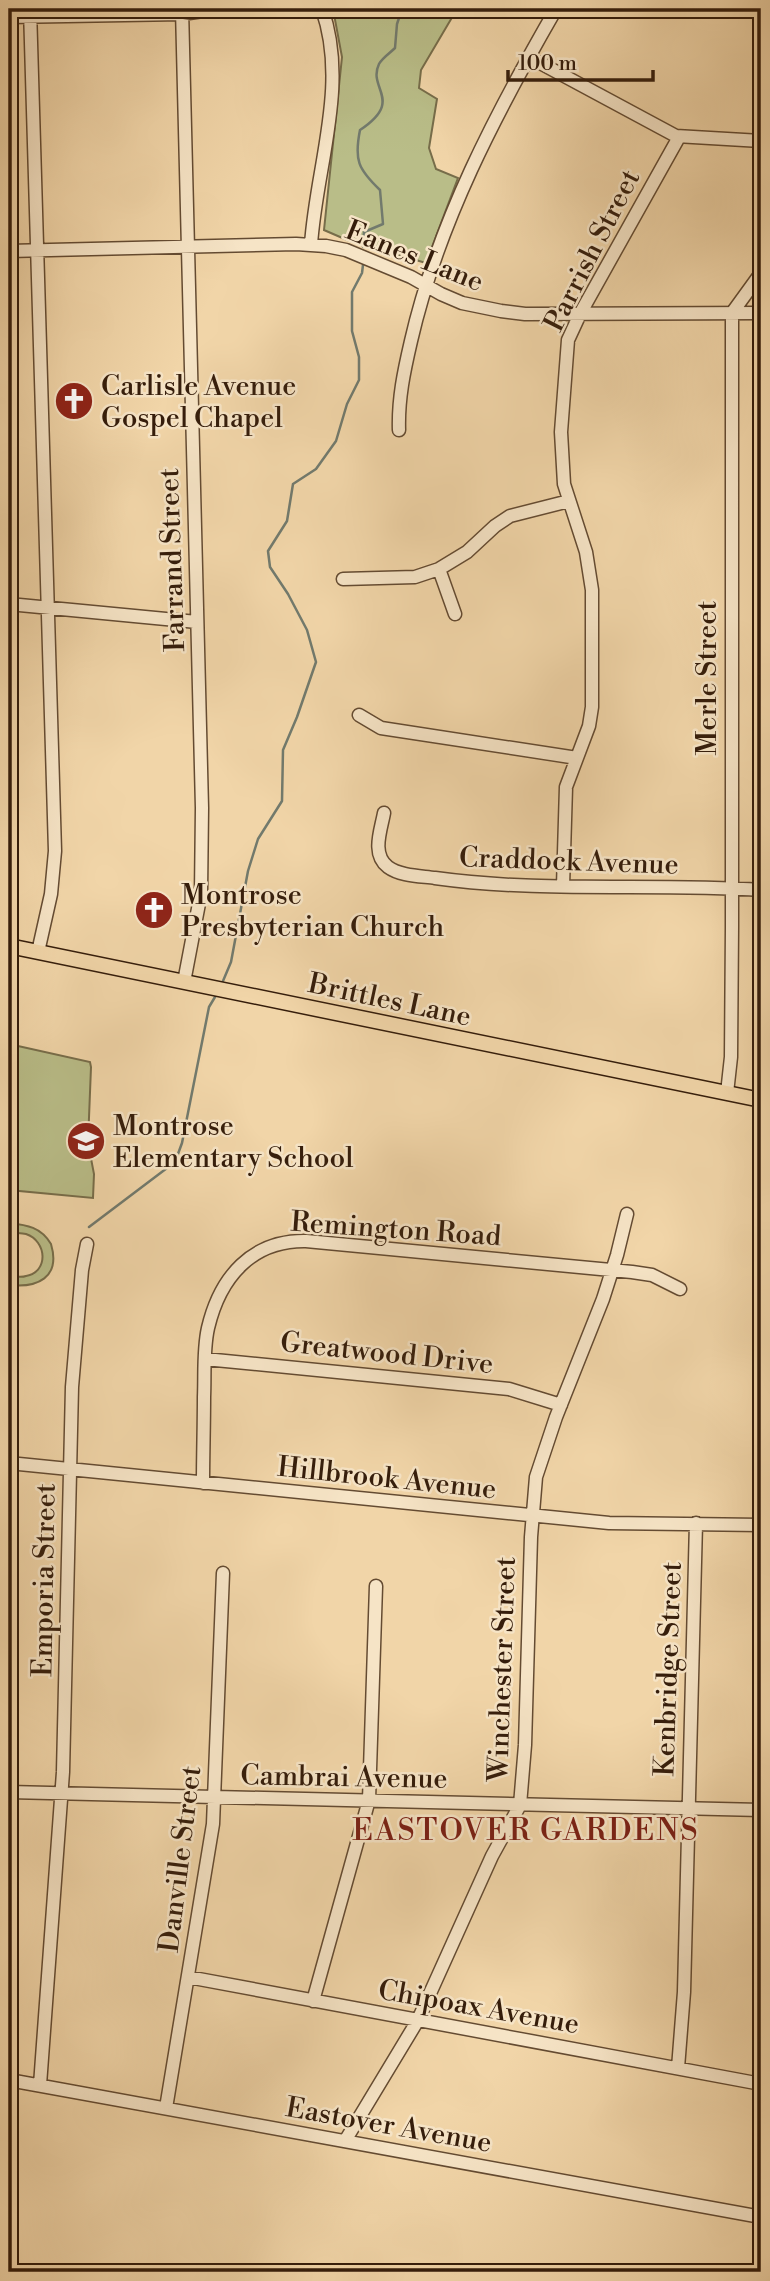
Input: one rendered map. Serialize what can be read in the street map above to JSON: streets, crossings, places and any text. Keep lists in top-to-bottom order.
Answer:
{
  "streets": {
    "main road": ["Brittles Lane"],
    "street": [
      "Parrish Street",
      "Eanes Lane",
      "Farrand Street",
      "Merle Street",
      "Craddock Avenue",
      "Remington Road",
      "Greatwood Drive",
      "Hillbrook Avenue",
      "Emporia Street",
      "Winchester Street",
      "Kenbridge Street",
      "Cambrai Avenue",
      "Danville Street",
      "Chipoax Avenue",
      "Eastover Avenue"
    ]
  },
  "crossings": [
    ["Parrish Street", "Eanes Lane"],
    ["Parrish Street", "Craddock Avenue"],
    ["Eanes Lane", "Farrand Street"],
    ["Eanes Lane", "Merle Street"],
    ["Farrand Street", "Brittles Lane"],
    ["Merle Street", "Craddock Avenue"],
    ["Merle Street", "Brittles Lane"],
    ["Remington Road", "Greatwood Drive"],
    ["Remington Road", "Hillbrook Avenue"],
    ["Remington Road", "Winchester Street"],
    ["Greatwood Drive", "Winchester Street"],
    ["Hillbrook Avenue", "Emporia Street"],
    ["Hillbrook Avenue", "Winchester Street"],
    ["Hillbrook Avenue", "Kenbridge Street"],
    ["Emporia Street", "Cambrai Avenue"],
    ["Emporia Street", "Eastover Avenue"],
    ["Winchester Street", "Cambrai Avenue"],
    ["Winchester Street", "Chipoax Avenue"],
    ["Winchester Street", "Eastover Avenue"],
    ["Kenbridge Street", "Cambrai Avenue"],
    ["Kenbridge Street", "Chipoax Avenue"],
    ["Cambrai Avenue", "Danville Street"],
    ["Danville Street", "Chipoax Avenue"],
    ["Danville Street", "Eastover Avenue"]
  ],
  "districts": ["EASTOVER GARDENS"],
  "places": {
    "church": ["Carlisle Avenue Gospel Chapel", "Montrose Presbyterian Church"],
    "school or university": ["Montrose Elementary School"]
  },
  "scale_bar": "100 m"
}
